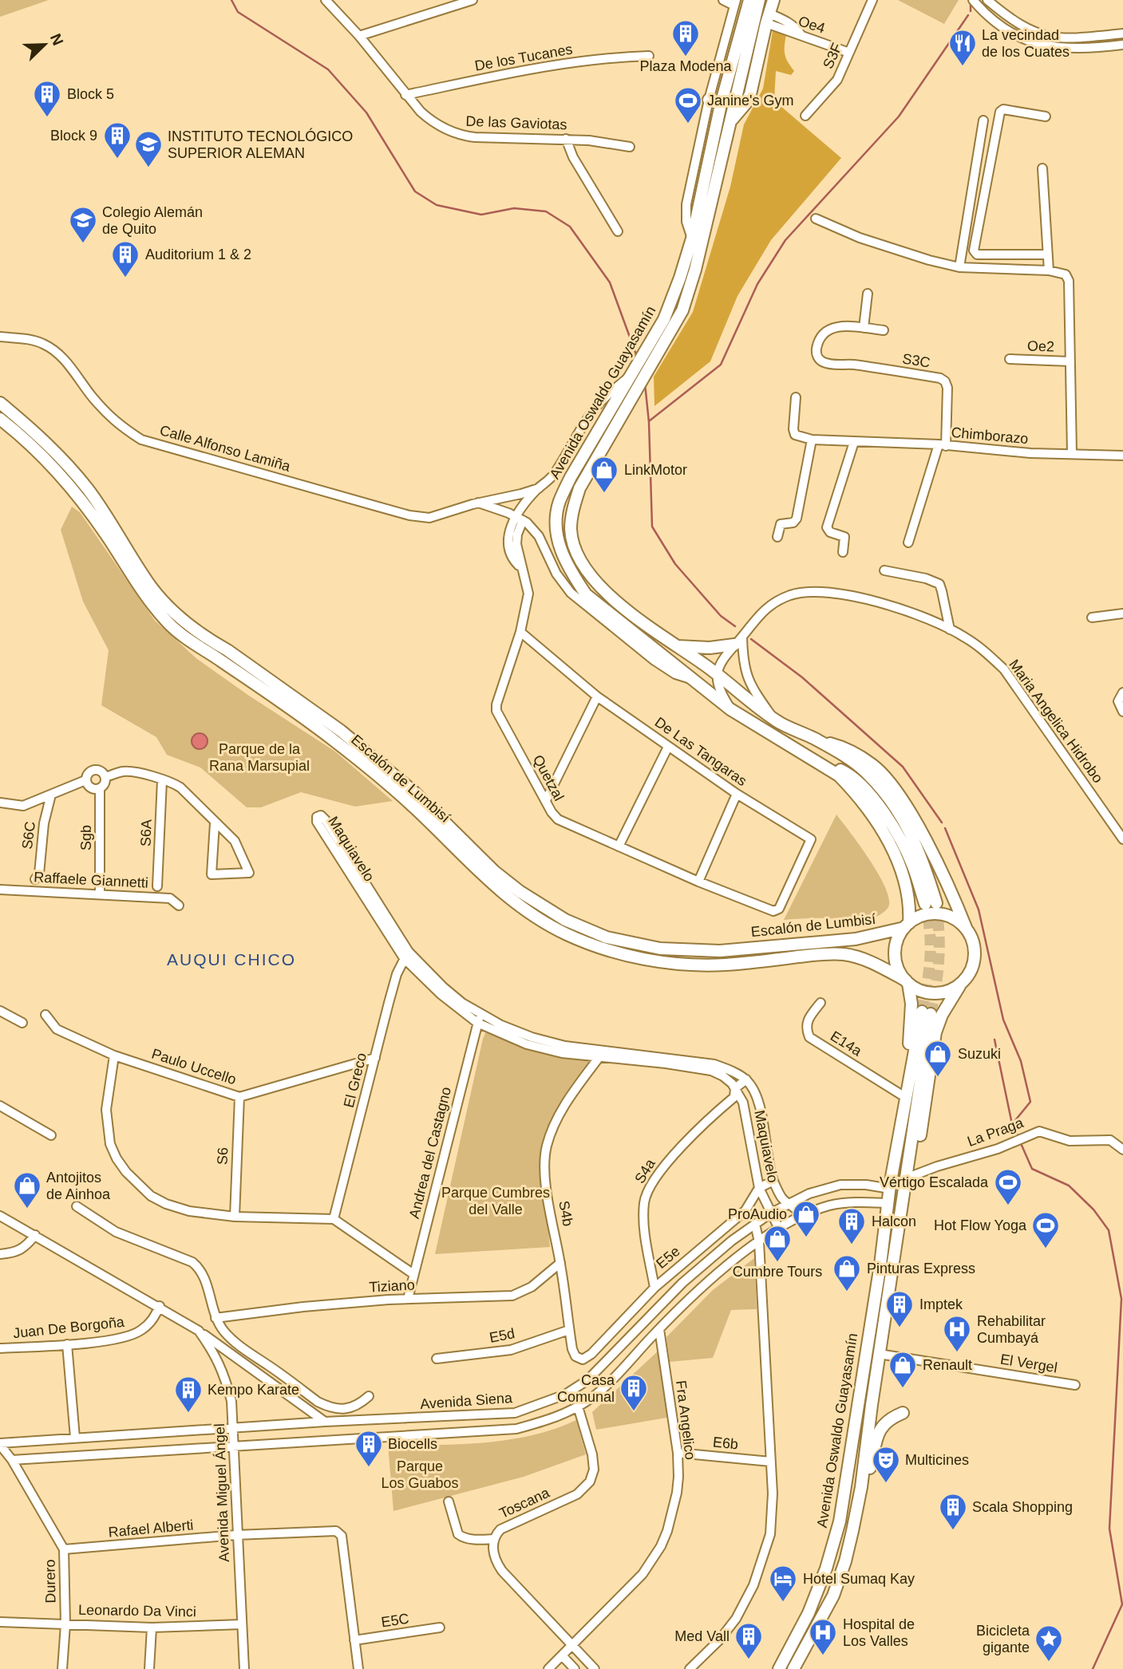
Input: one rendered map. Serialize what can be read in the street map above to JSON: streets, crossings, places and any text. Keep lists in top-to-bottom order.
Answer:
{
  "streets": {
    "main road": ["Avenida Oswaldo Guayasamín", "Escalón de Lumbisí"],
    "street": [
      "Oe4",
      "S3F",
      "De los Tucanes",
      "De las Gaviotas",
      "Oe2",
      "S3C",
      "Chimborazo",
      "Calle Alfonso Lamiña",
      "Maria Angelica Hidrobo",
      "De Las Tangaras",
      "Quetzal",
      "S6A",
      "S6C",
      "Sgb",
      "Maquiavelo",
      "Raffaele Giannetti",
      "E14a",
      "Paulo Uccello",
      "El Greco",
      "La Praga",
      "Andrea del Castagno",
      "S6",
      "S4a",
      "S4b",
      "E5e",
      "Tiziano",
      "Juan De Borgoña",
      "E5d",
      "El Vergel",
      "Avenida Siena",
      "Fra Angelico",
      "E6b",
      "Avenida Miguel Ángel",
      "Toscana",
      "Rafael Alberti",
      "Durero",
      "Leonardo Da Vinci",
      "E5C"
    ]
  },
  "crossings": [
    ["Oe4", "S3F"],
    ["De los Tucanes", "De las Gaviotas"],
    ["S3C", "Chimborazo"],
    ["Avenida Oswaldo Guayasamín", "Maria Angelica Hidrobo"],
    ["Avenida Oswaldo Guayasamín", "Escalón de Lumbisí"],
    ["Avenida Oswaldo Guayasamín", "E14a"],
    ["Avenida Oswaldo Guayasamín", "La Praga"],
    ["Avenida Oswaldo Guayasamín", "El Vergel"],
    ["Avenida Oswaldo Guayasamín", "Avenida Siena"],
    ["De Las Tangaras", "Quetzal"],
    ["Sgb", "Raffaele Giannetti"],
    ["Maquiavelo", "El Greco"],
    ["Maquiavelo", "Andrea del Castagno"],
    ["Maquiavelo", "S4a"],
    ["Maquiavelo", "S4b"],
    ["Maquiavelo", "E5e"],
    ["Maquiavelo", "Avenida Siena"],
    ["Paulo Uccello", "El Greco"],
    ["Paulo Uccello", "S6"],
    ["Andrea del Castagno", "Tiziano"],
    ["S4a", "E5e"],
    ["S4b", "E5e"],
    ["S4b", "Tiziano"],
    ["S4b", "E5d"],
    ["Juan De Borgoña", "Avenida Miguel Ángel"],
    ["Avenida Siena", "Avenida Miguel Ángel"],
    ["Avenida Siena", "Durero"],
    ["Fra Angelico", "E6b"],
    ["Fra Angelico", "Toscana"],
    ["Avenida Miguel Ángel", "Rafael Alberti"],
    ["Avenida Miguel Ángel", "Leonardo Da Vinci"],
    ["Rafael Alberti", "Durero"],
    ["Rafael Alberti", "E5C"],
    ["Durero", "Leonardo Da Vinci"]
  ],
  "districts": ["AUQUI CHICO"],
  "parks": ["Parque de la Rana Marsupial", "Parque Cumbres del Valle", "Parque Los Guabos"],
  "places": {
    "building": [
      "Plaza Modena",
      "Block 5",
      "Block 9",
      "Auditorium 1 & 2",
      "Halcon",
      "Imptek",
      "Casa Comunal",
      "Kempo Karate",
      "Biocells",
      "Scala Shopping",
      "Med Vall"
    ],
    "restaurant": ["La vecindad de los Cuates"],
    "sports": ["Janine's Gym", "Vértigo Escalada", "Hot Flow Yoga"],
    "school or university": ["INSTITUTO TECNOLÓGICO SUPERIOR ALEMAN", "Colegio Alemán de Quito"],
    "shop": [
      "LinkMotor",
      "Suzuki",
      "Antojitos de Ainhoa",
      "ProAudio",
      "Cumbre Tours",
      "Pinturas Express",
      "Renault"
    ],
    "hospital": ["Rehabilitar Cumbayá", "Hospital de Los Valles"],
    "theatre": ["Multicines"],
    "hotel": ["Hotel Sumaq Kay"],
    "place": ["Bicicleta gigante"]
  },
  "north": "top right"
}
